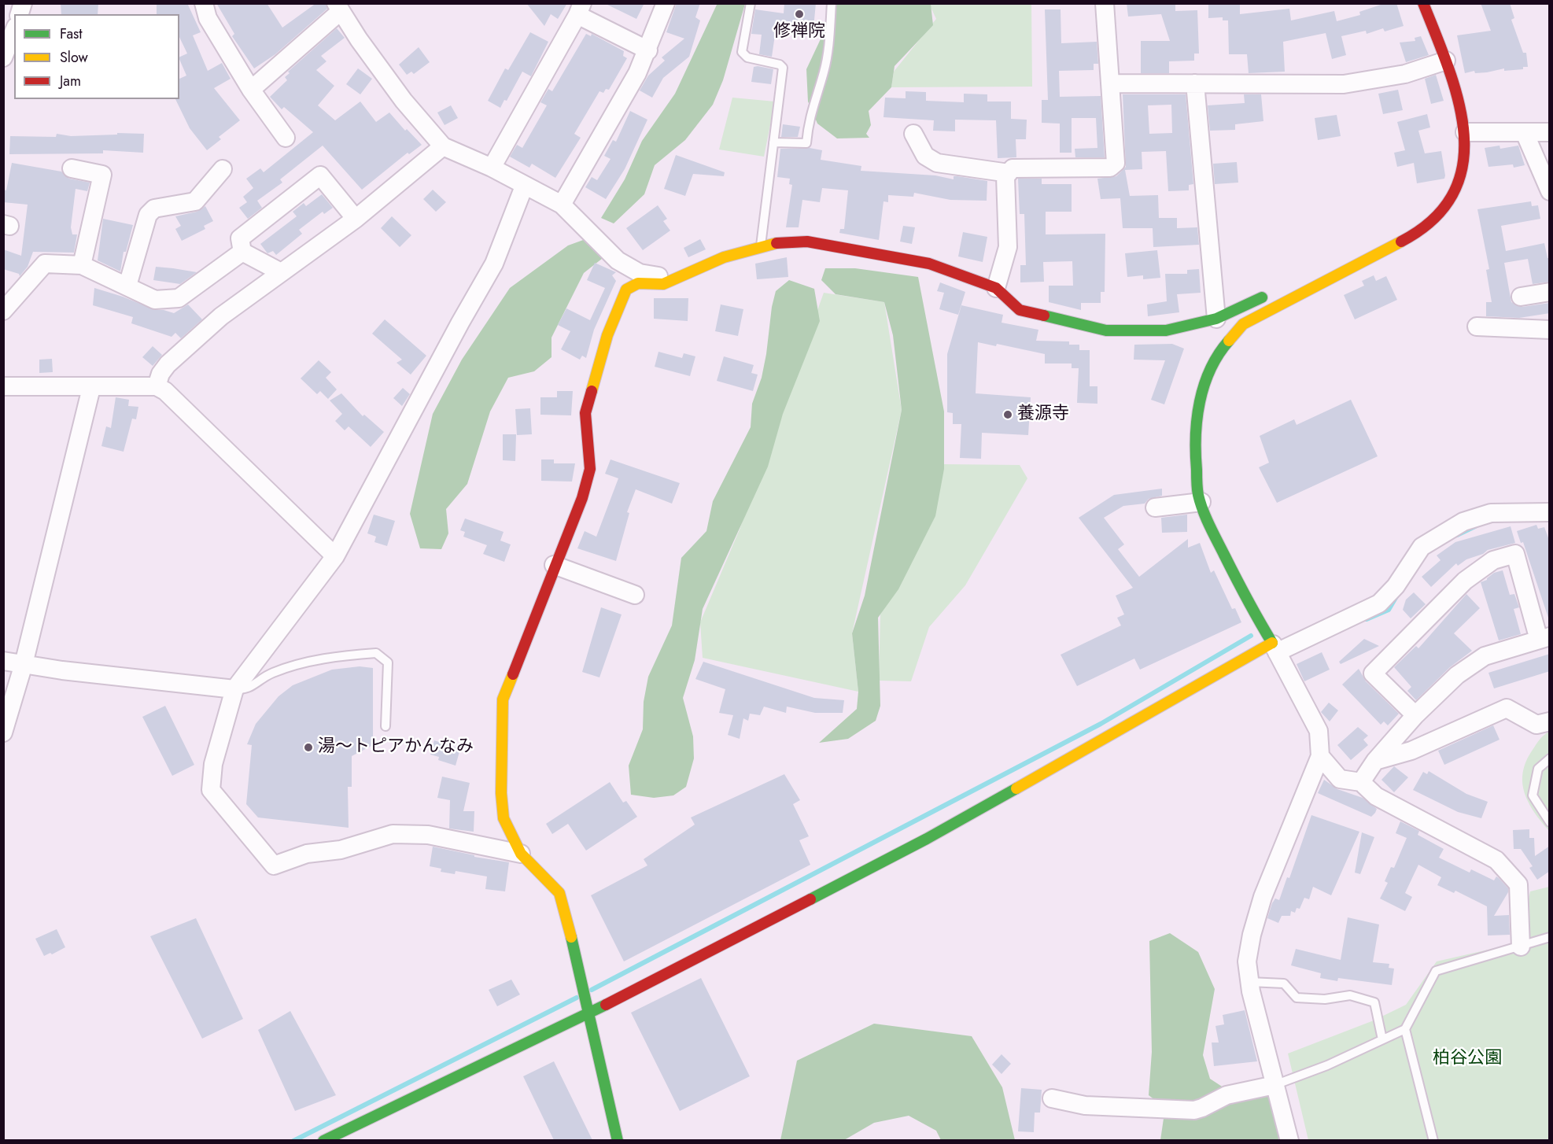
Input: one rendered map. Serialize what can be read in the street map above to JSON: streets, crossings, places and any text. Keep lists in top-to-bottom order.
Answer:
{
  "parks": ["柏谷公園"],
  "places": ["修禅院", "養源寺", "湯～トピアかんなみ"],
  "legend": ["Fast", "Slow", "Jam"]
}
